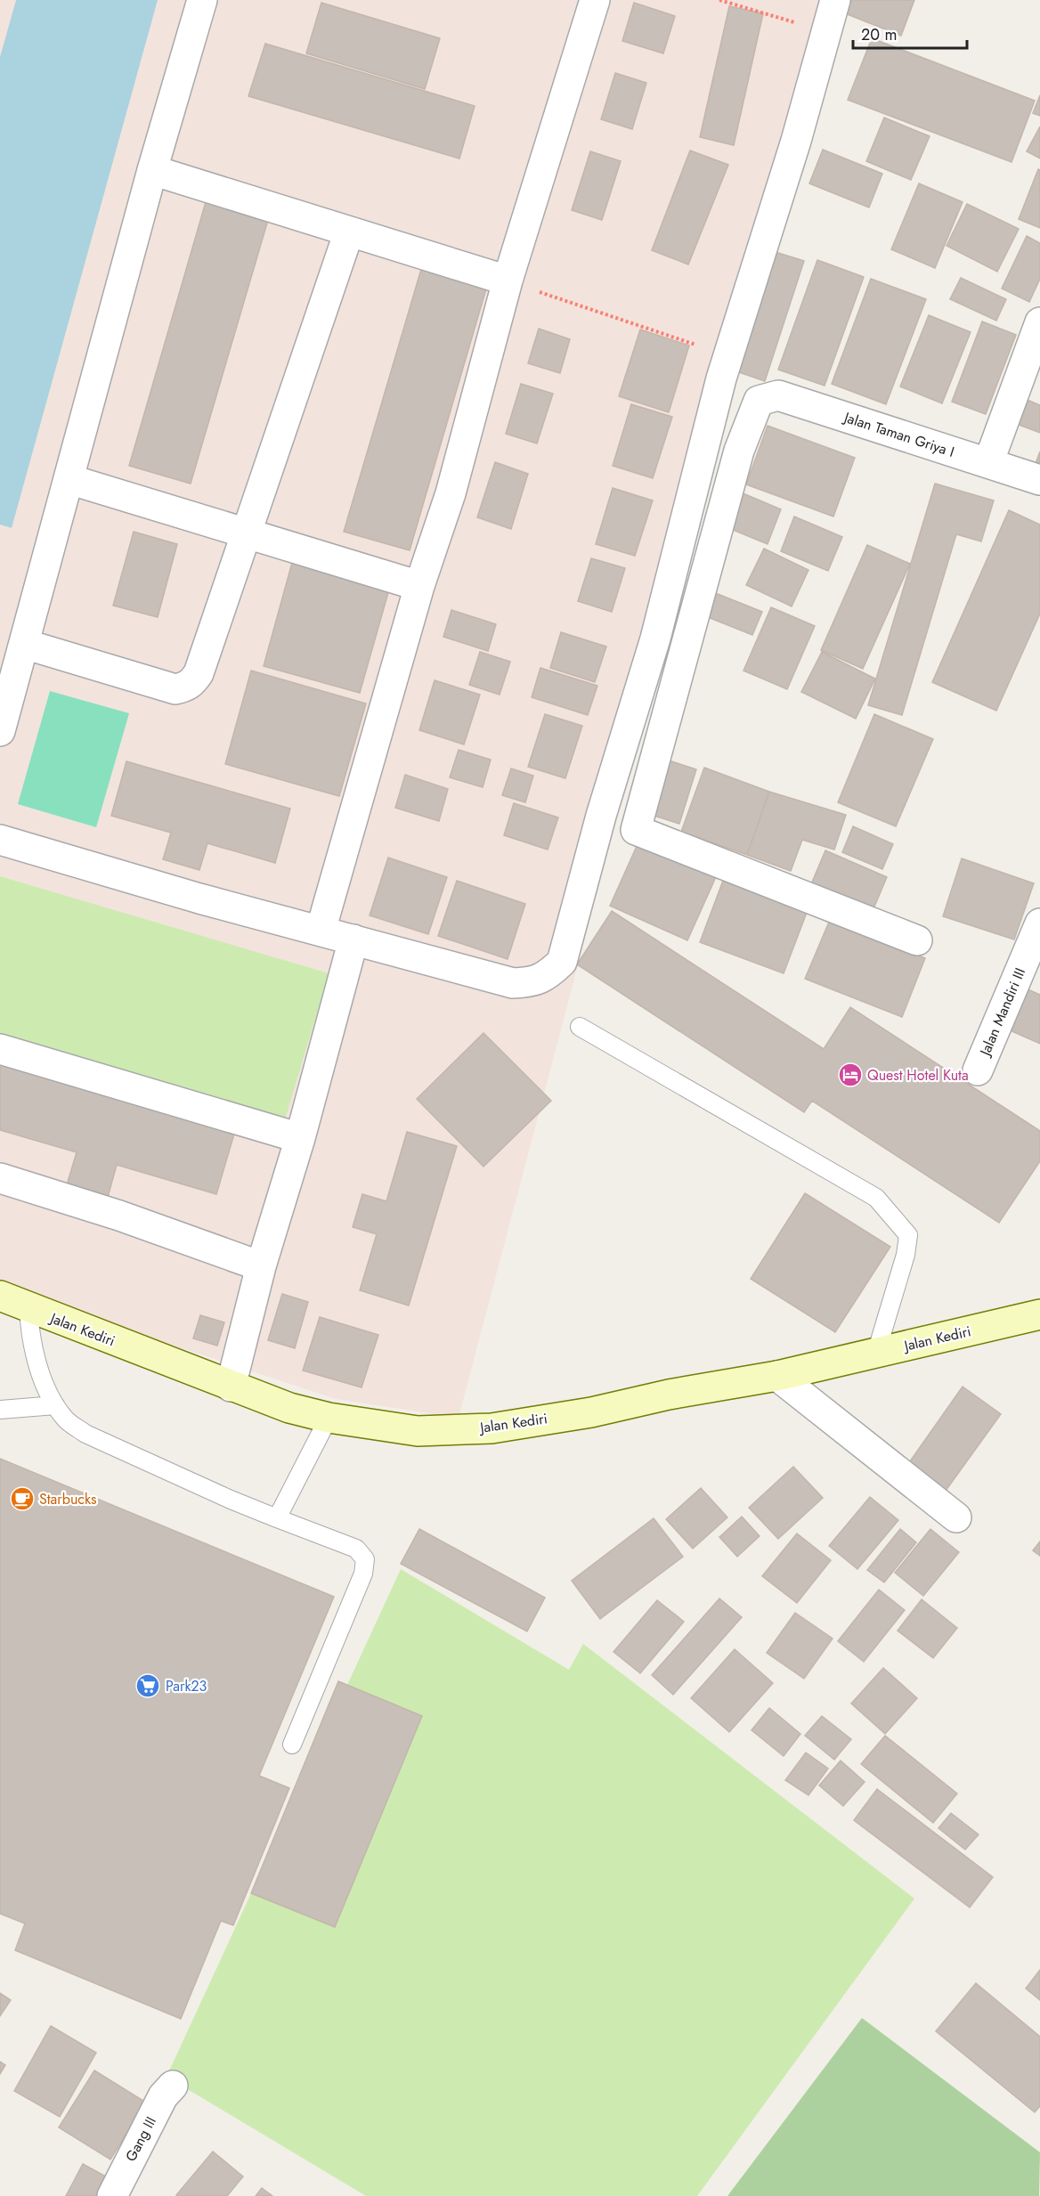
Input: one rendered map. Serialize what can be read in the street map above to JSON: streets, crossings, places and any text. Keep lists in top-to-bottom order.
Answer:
{
  "streets": {
    "main road": ["Jalan Kediri"],
    "street": ["Jalan Taman Griya I", "Jalan Mandiri III", "Gang III"]
  },
  "places": {
    "hotel": ["Quest Hotel Kuta"],
    "cafe": ["Starbucks"],
    "supermarket": ["Park23"]
  },
  "scale_bar": "20 m"
}
